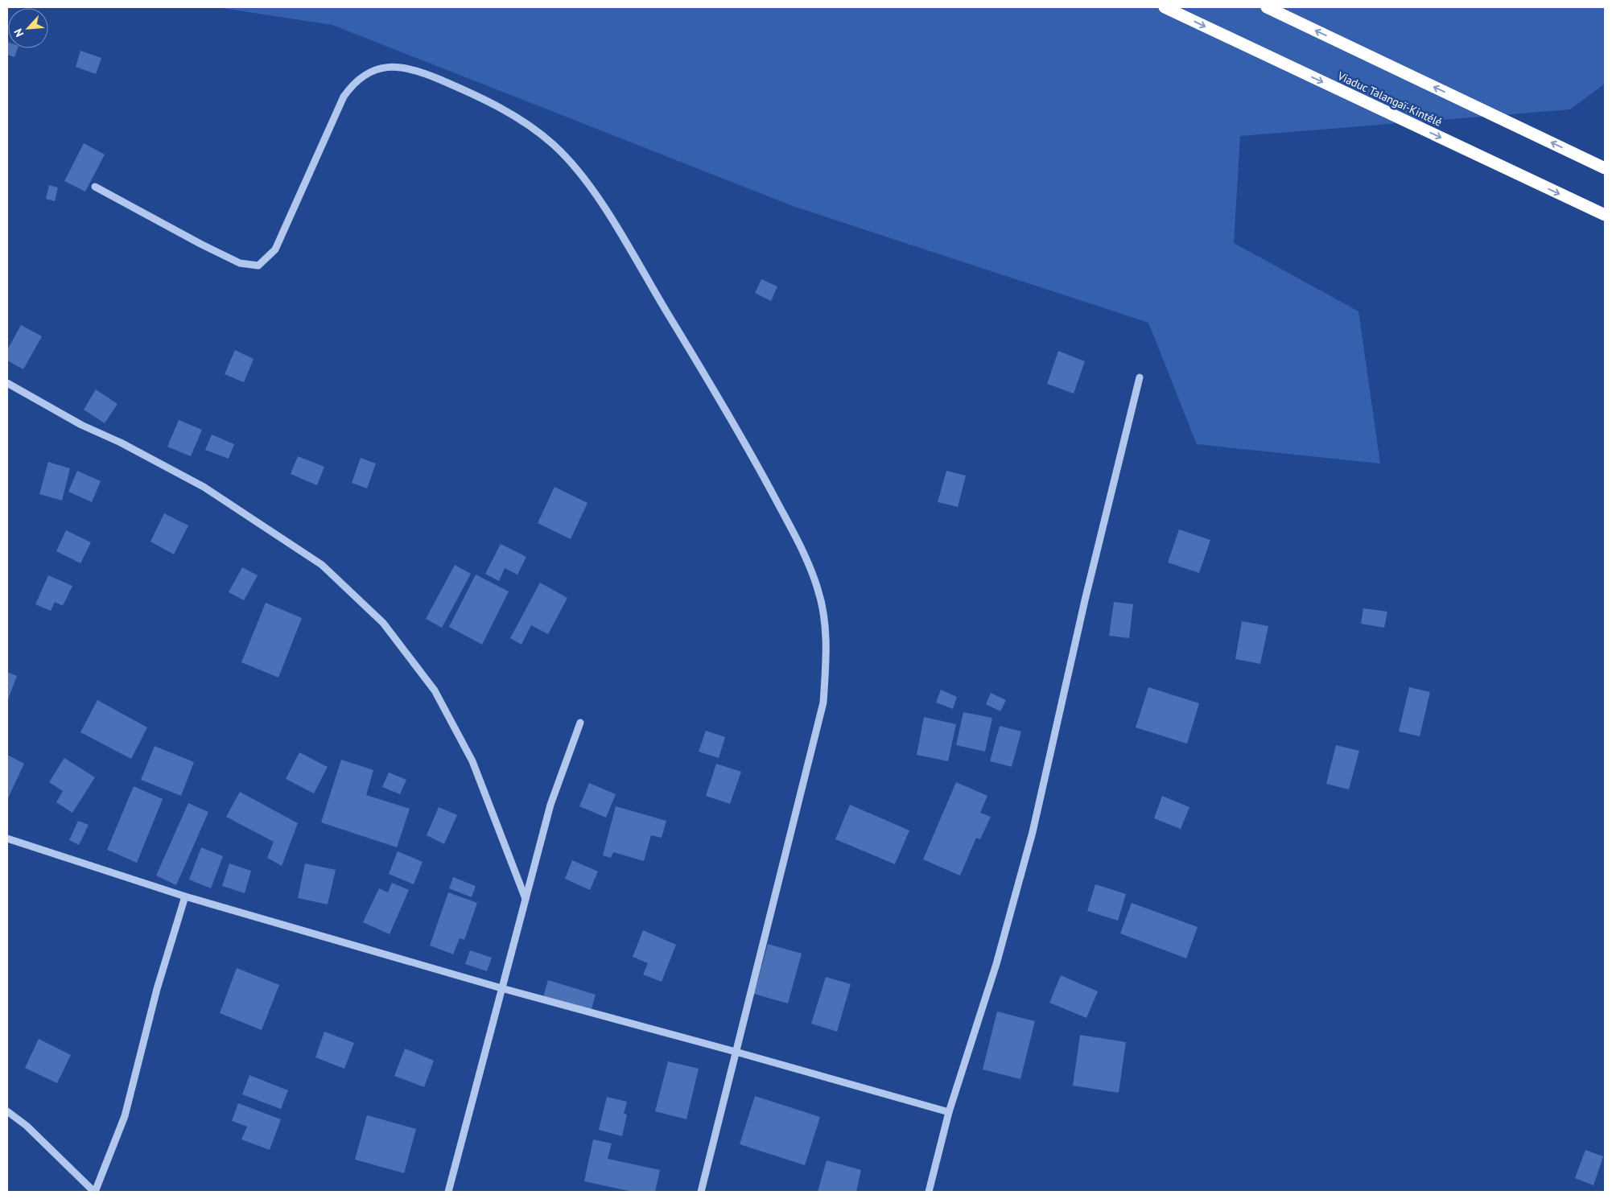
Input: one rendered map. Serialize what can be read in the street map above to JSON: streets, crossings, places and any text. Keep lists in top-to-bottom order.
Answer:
{
  "streets": {
    "highway": ["Viaduc Talangaï-Kintélé"]
  },
  "north": "bottom left"
}
